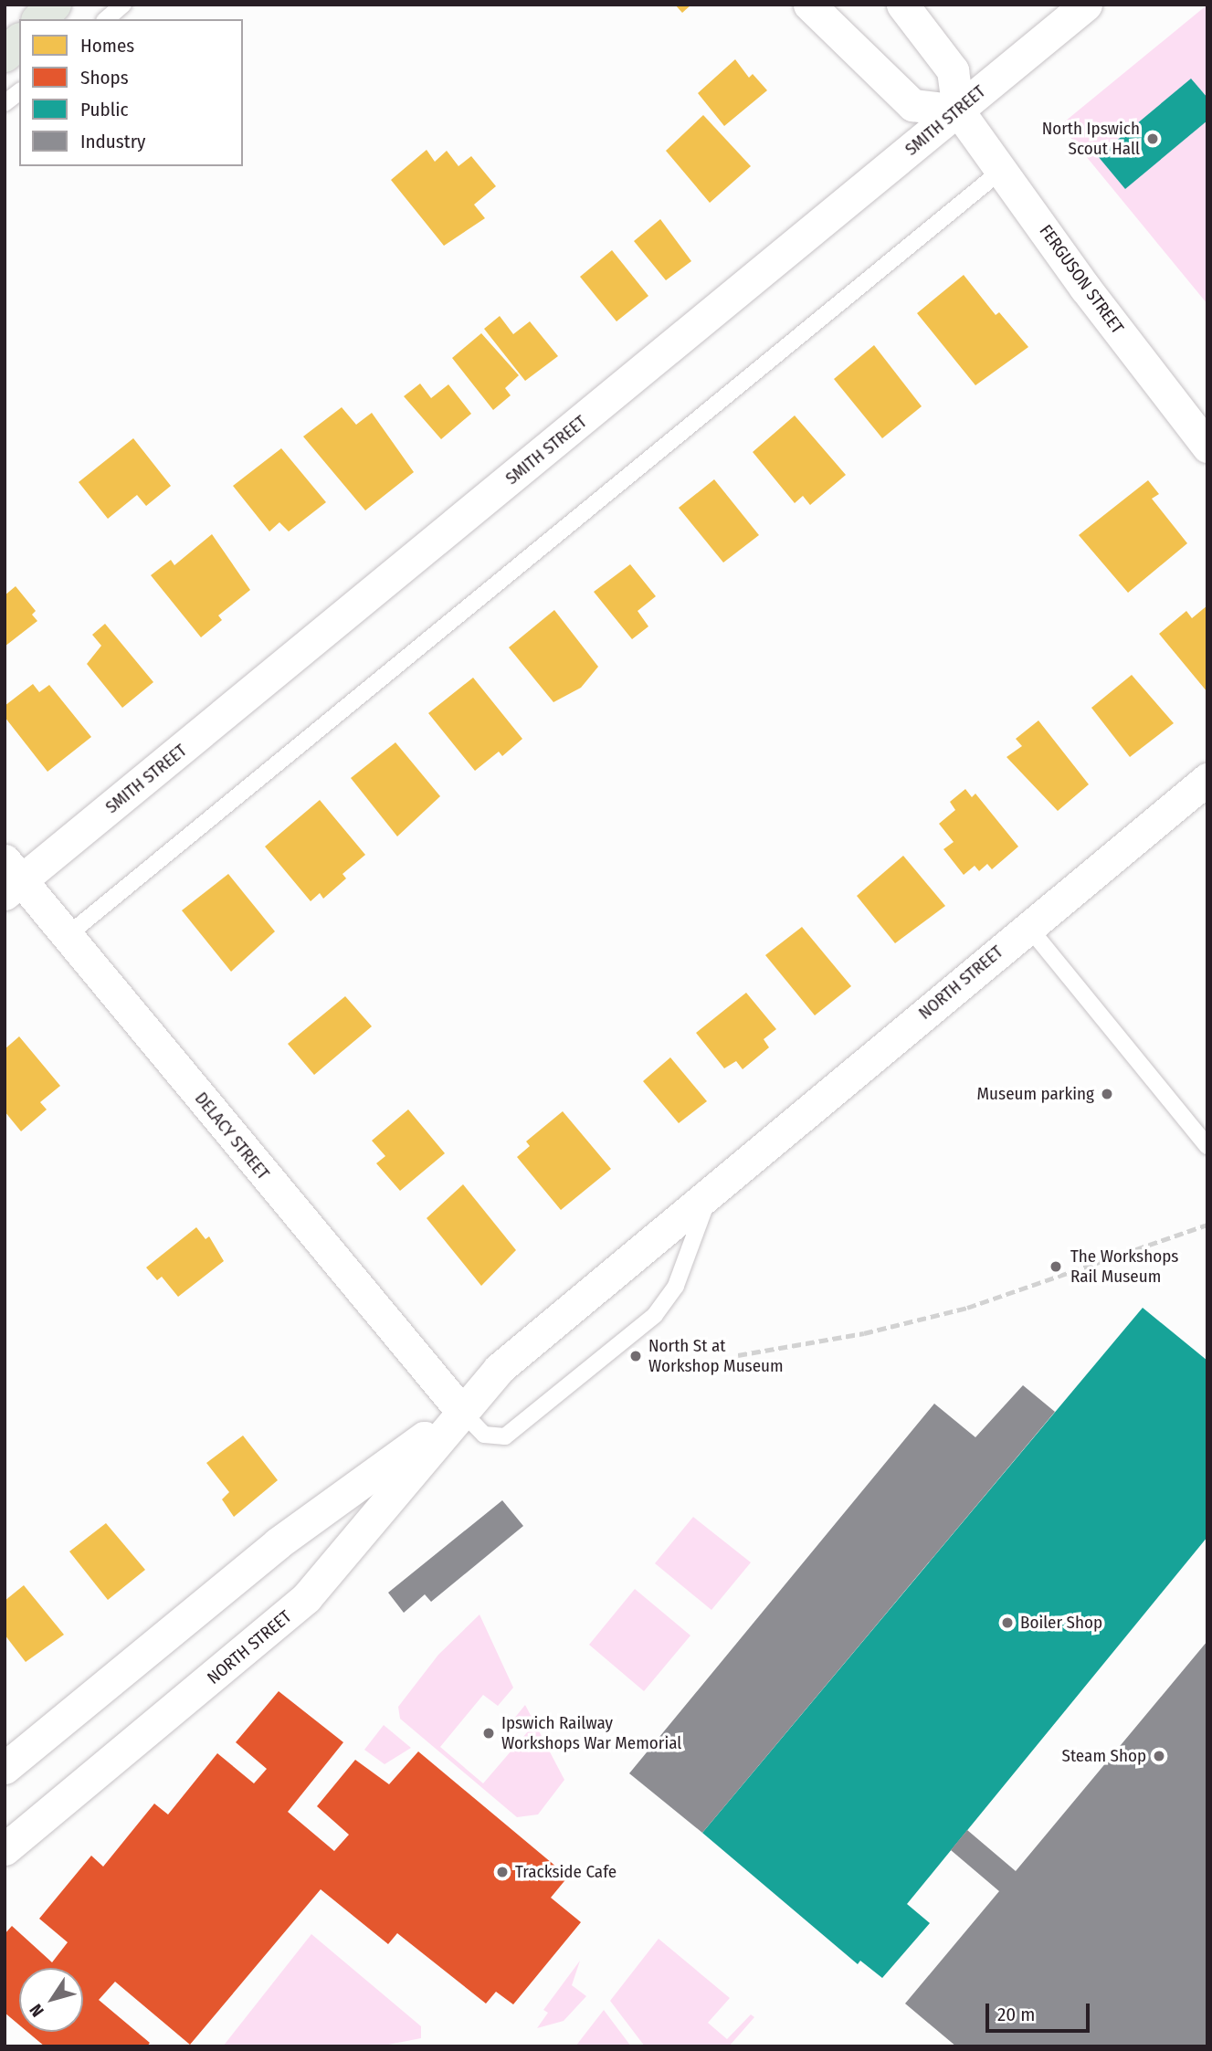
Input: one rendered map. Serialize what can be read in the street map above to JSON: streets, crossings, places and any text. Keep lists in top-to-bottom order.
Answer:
{
  "streets": {
    "street": [
      "SMITH STREET",
      "FERGUSON STREET",
      "NORTH STREET",
      "DELACY STREET"
    ]
  },
  "crossings": [
    ["SMITH STREET", "FERGUSON STREET"],
    ["SMITH STREET", "DELACY STREET"],
    ["NORTH STREET", "DELACY STREET"]
  ],
  "places": [
    "North Ipswich Scout Hall",
    "Museum parking",
    "The Workshops Rail Museum",
    "North St at Workshop Museum",
    "Boiler Shop",
    "Ipswich Railway Workshops War Memorial",
    "Steam Shop",
    "Trackside Cafe"
  ],
  "legend": [
    "Homes",
    "Shops",
    "Public",
    "Industry"
  ],
  "scale_bar": "20 m",
  "north": "bottom left"
}
